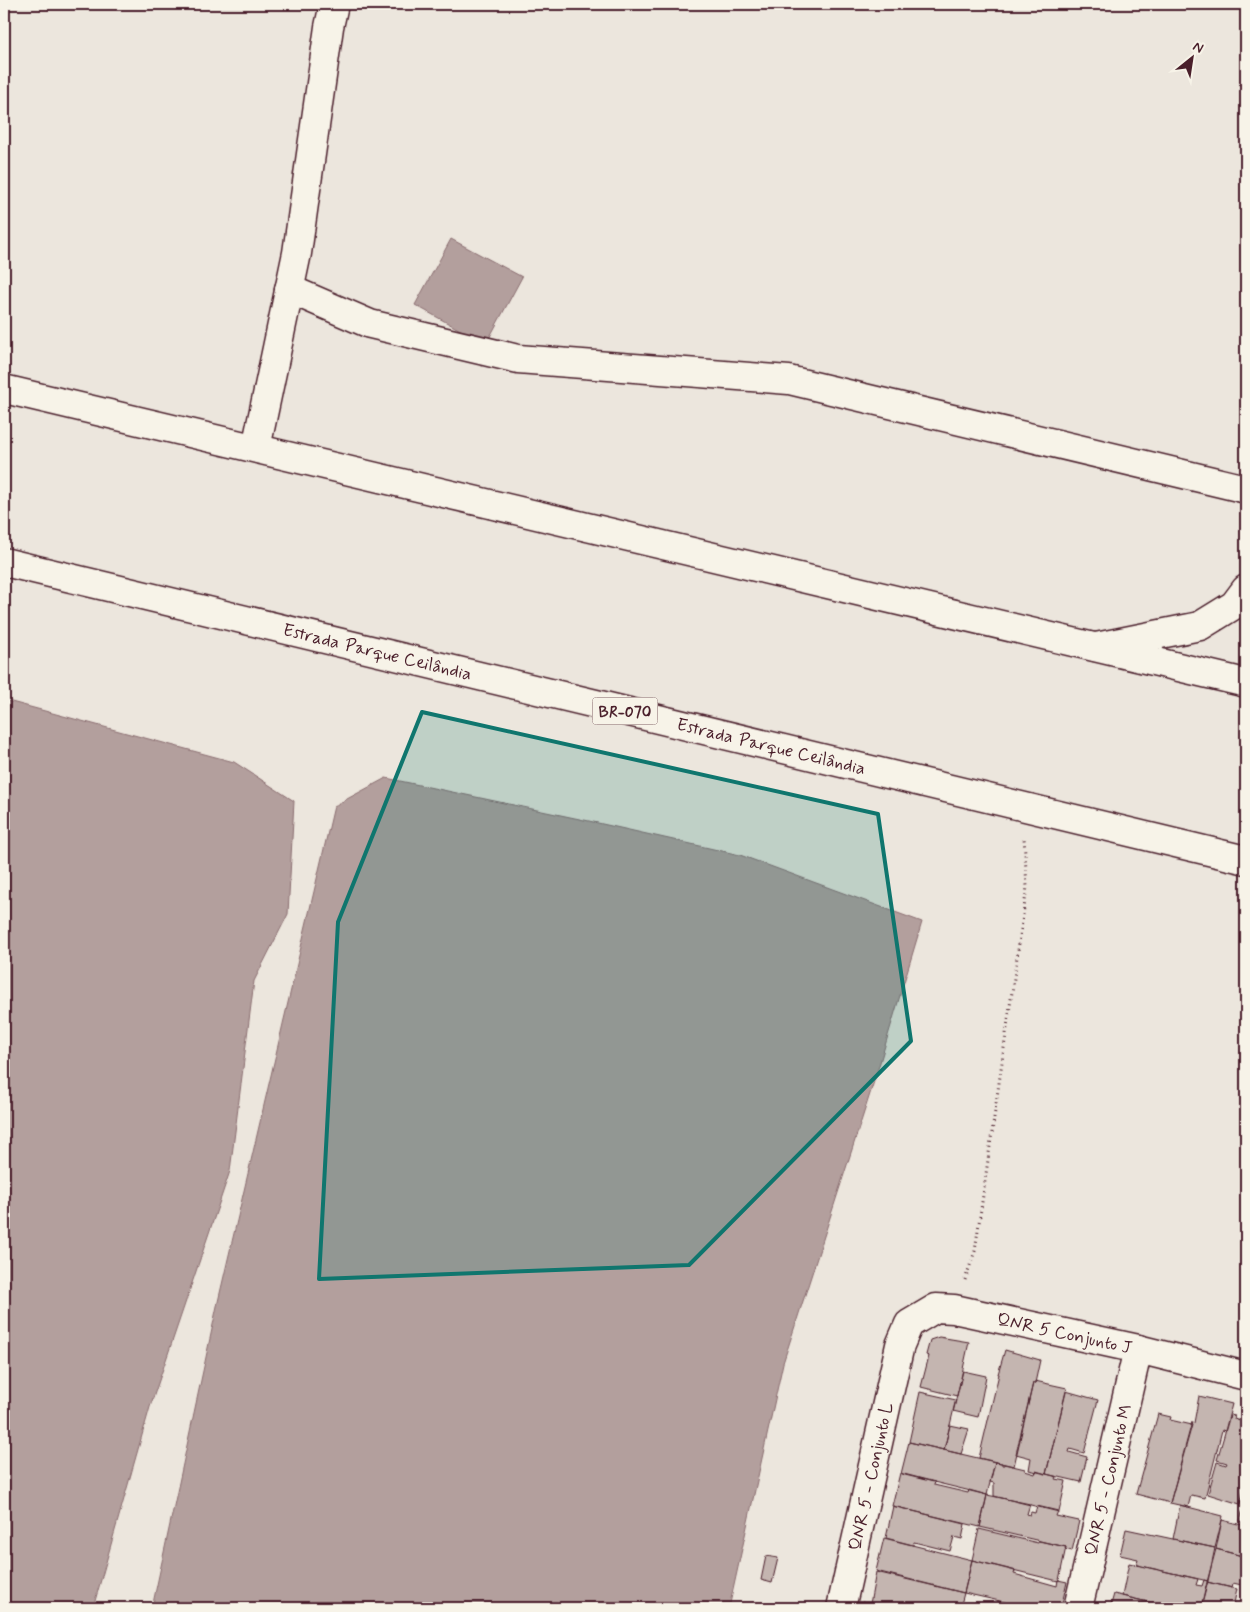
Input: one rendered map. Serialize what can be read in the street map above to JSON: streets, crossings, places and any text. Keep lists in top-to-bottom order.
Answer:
{
  "streets": {
    "main road": [
      "Estrada Parque Ceilândia",
      "BR-070",
      "QNR 5 Conjunto J",
      "QNR 5 - Conjunto L",
      "QNR 5 - Conjunto M"
    ]
  },
  "crossings": [
    ["QNR 5 Conjunto J", "QNR 5 - Conjunto L"],
    ["QNR 5 Conjunto J", "QNR 5 - Conjunto M"]
  ],
  "north": "top right"
}
